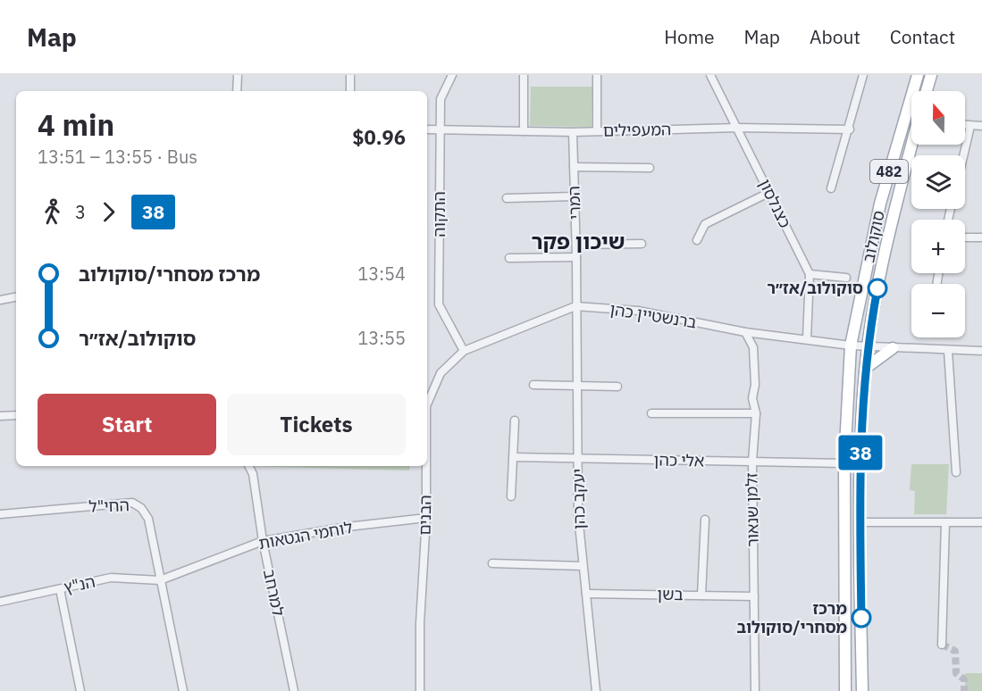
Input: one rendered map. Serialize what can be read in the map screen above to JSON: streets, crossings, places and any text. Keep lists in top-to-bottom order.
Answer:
{
  "streets": {
    "main road": ["482", "סוקולוב"],
    "street": [
      "המעפילים",
      "המרי",
      "כצנלסון",
      "התקוה",
      "ברנשטיין כהן",
      "אלי כהן",
      "יעקב כהן",
      "החי\"ל",
      "זלמן שנאור",
      "הבנים",
      "לוחמי הגטאות",
      "הנ\"ץ",
      "למרחב",
      "בשן"
    ]
  },
  "crossings": [
    ["המעפילים", "המרי"],
    ["המעפילים", "כצנלסון"],
    ["המעפילים", "התקוה"],
    ["המרי", "ברנשטיין כהן"],
    ["המרי", "יעקב כהן"],
    ["כצנלסון", "ברנשטיין כהן"],
    ["התקוה", "ברנשטיין כהן"],
    ["התקוה", "הבנים"],
    ["סוקולוב", "ברנשטיין כהן"],
    ["סוקולוב", "אלי כהן"],
    ["ברנשטיין כהן", "יעקב כהן"],
    ["ברנשטיין כהן", "זלמן שנאור"],
    ["ברנשטיין כהן", "הבנים"],
    ["אלי כהן", "יעקב כהן"],
    ["אלי כהן", "זלמן שנאור"],
    ["יעקב כהן", "בשן"],
    ["החי\"ל", "לוחמי הגטאות"],
    ["החי\"ל", "הנ\"ץ"],
    ["זלמן שנאור", "בשן"],
    ["הבנים", "לוחמי הגטאות"],
    ["לוחמי הגטאות", "הנ\"ץ"],
    ["לוחמי הגטאות", "למרחב"]
  ],
  "districts": ["שיכון פקר"],
  "places": ["סוקולוב/אז״ר", "מרכז מסחרי/סוקולוב"],
  "lines": ["bus line 38"],
  "north": "top",
  "page": {
    "header": "Map",
    "nav": [
      "Home",
      "Map",
      "About",
      "Contact"
    ],
    "on_map": "38",
    "map_buttons": ["+", "−"],
    "heading": ["4 min", "13:51 – 13:55 · Bus", "$0.96"],
    "legs": ["3", "38"],
    "list": [
      {
        "name": "מרכז מסחרי/סוקולוב",
        "value": "13:54"
      },
      {
        "name": "סוקולוב/אז״ר",
        "value": "13:55"
      }
    ],
    "buttons": ["Start", "Tickets"]
  }
}
